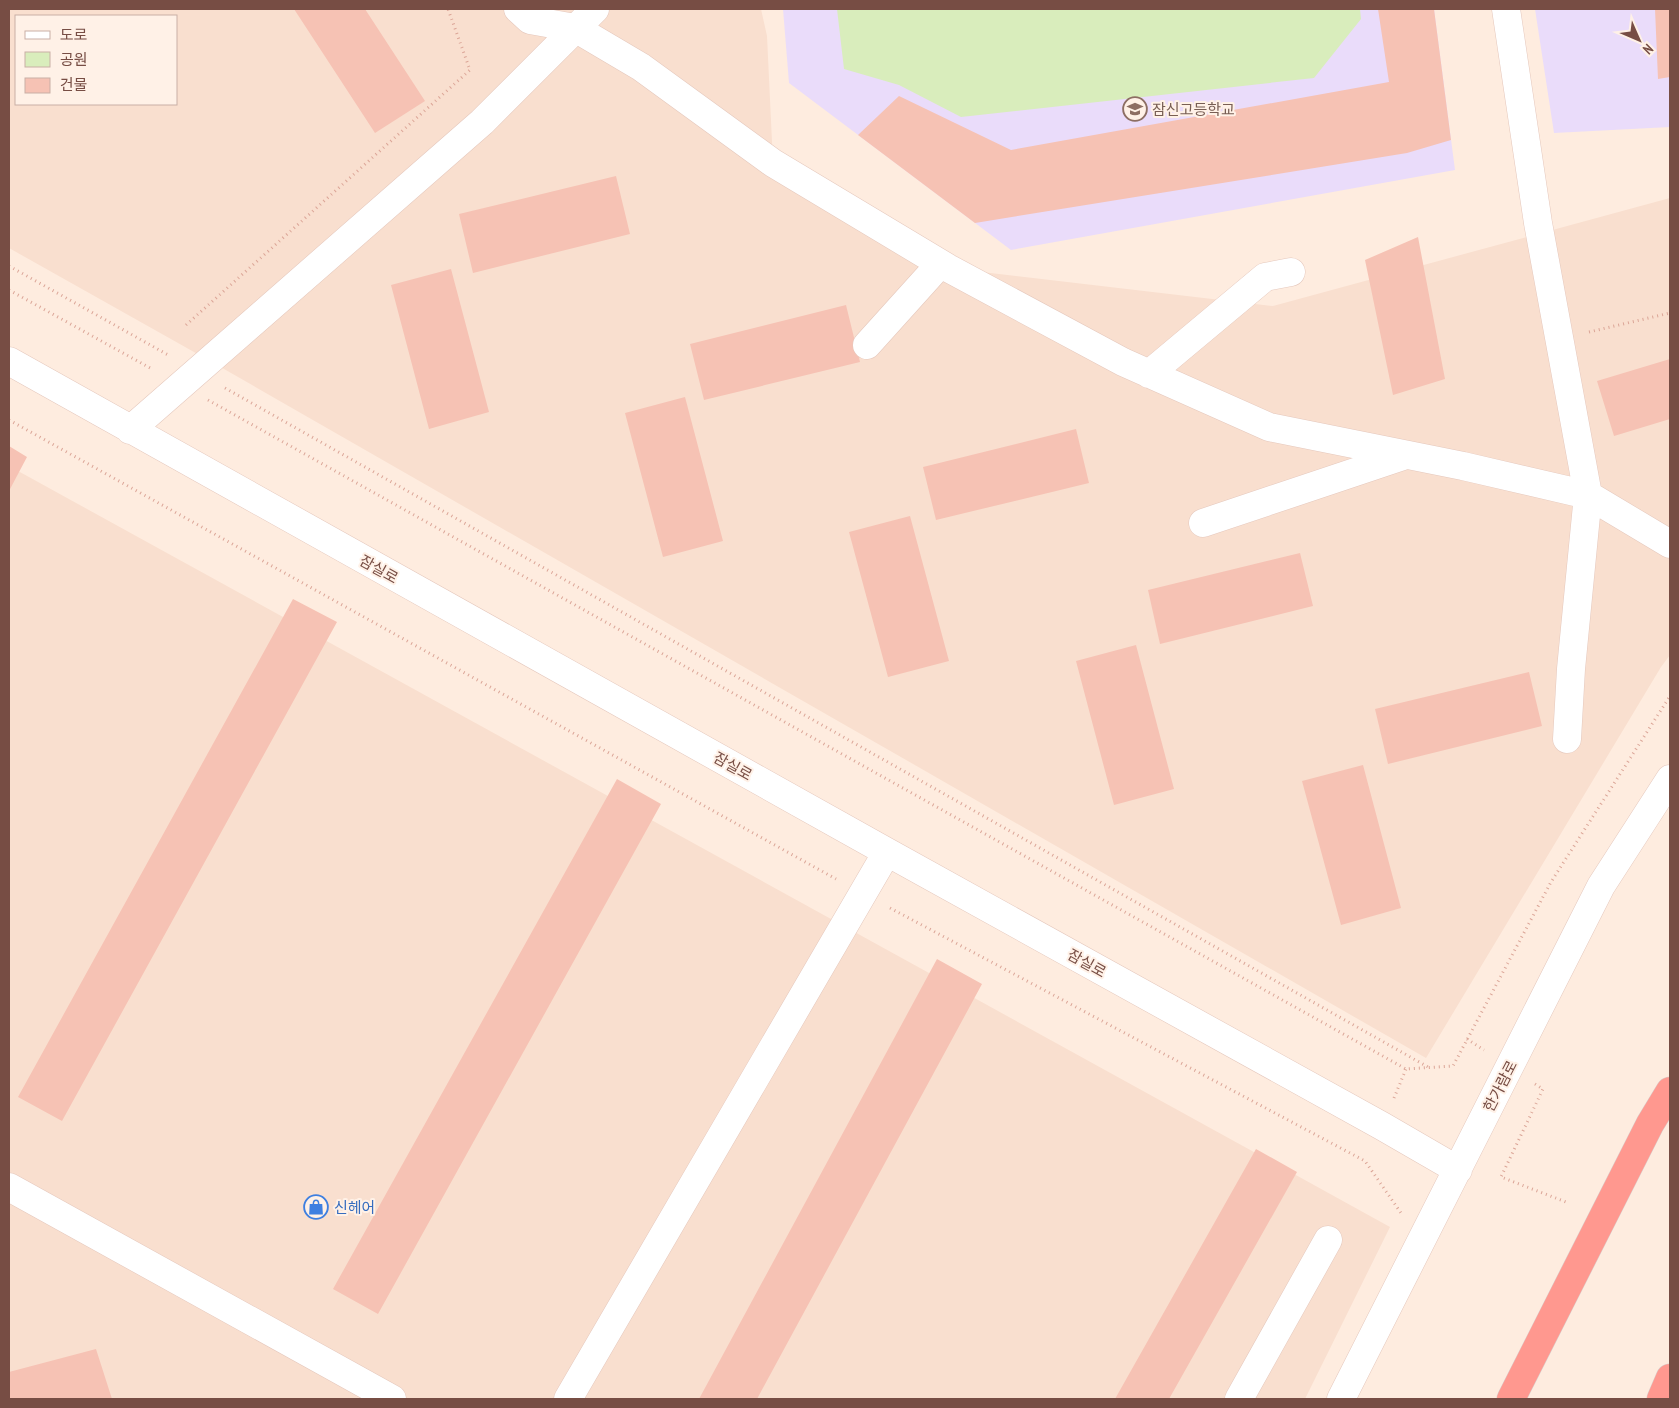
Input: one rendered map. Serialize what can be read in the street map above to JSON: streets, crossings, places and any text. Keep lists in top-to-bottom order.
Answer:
{
  "streets": {
    "street": ["잠실로", "한가람로"]
  },
  "crossings": [
    ["잠실로", "한가람로"]
  ],
  "places": {
    "school or university": ["잠신고등학교"],
    "shop": ["신헤어"]
  },
  "legend": ["도로", "공원", "건물"],
  "north": "bottom right"
}
